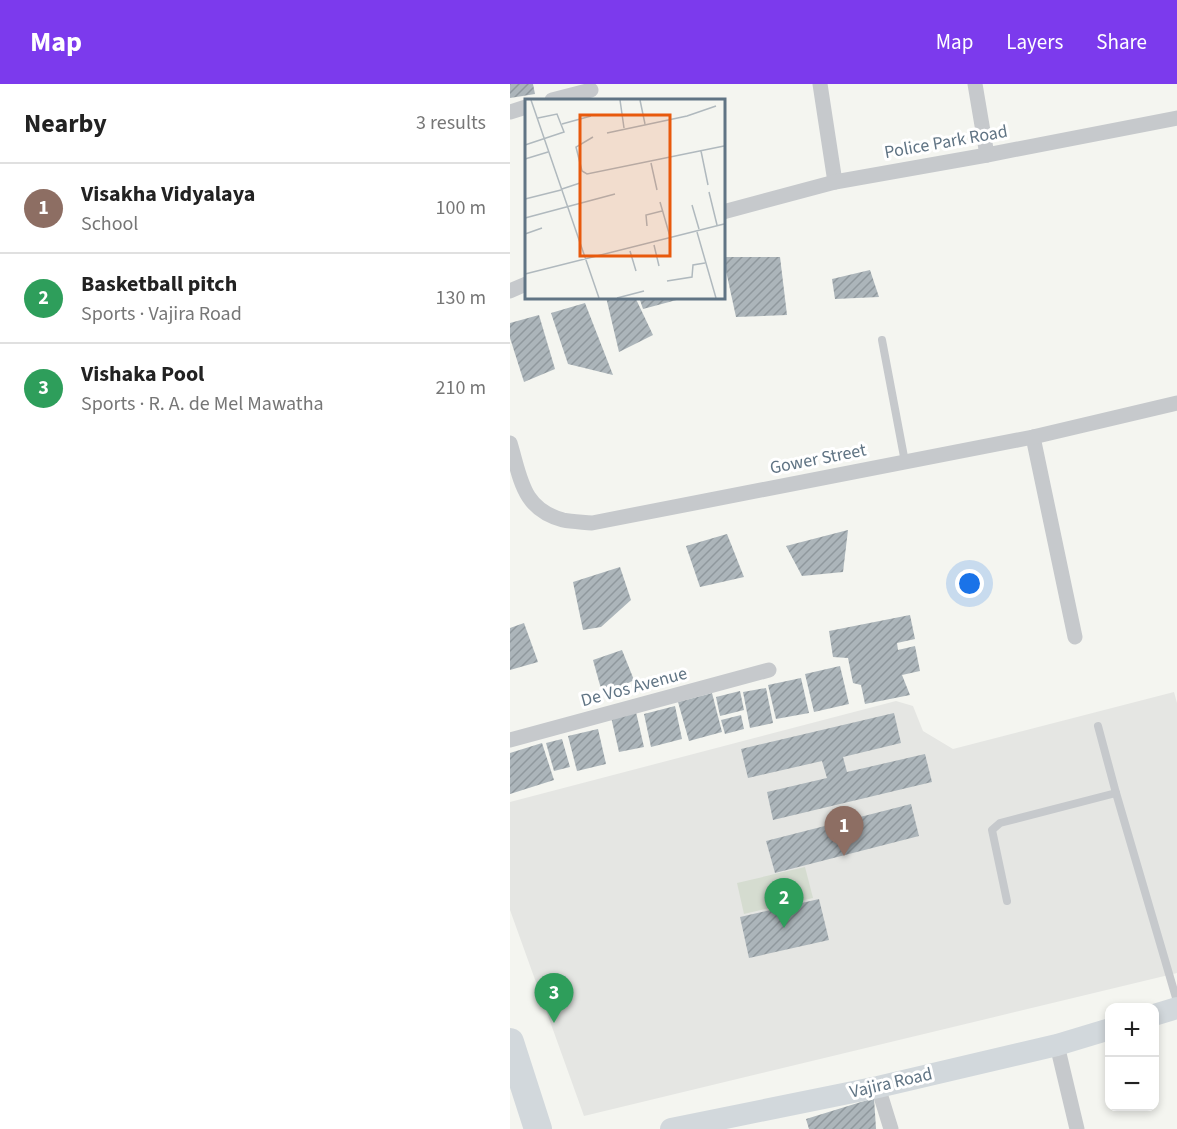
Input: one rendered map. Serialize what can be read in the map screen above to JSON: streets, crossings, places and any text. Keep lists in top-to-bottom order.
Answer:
{
  "streets": {
    "main road": ["Vajira Road"],
    "street": ["Police Park Road", "Gower Street", "De Vos Avenue"]
  },
  "page": {
    "header": "Map",
    "nav": ["Map", "Layers", "Share"],
    "heading": ["Nearby", "3 results"],
    "list": [
      {
        "mark": "1",
        "name": "Visakha Vidyalaya",
        "note": "School",
        "value": "100 m"
      },
      {
        "mark": "2",
        "name": "Basketball pitch",
        "note": "Sports · Vajira Road",
        "value": "130 m"
      },
      {
        "mark": "3",
        "name": "Vishaka Pool",
        "note": "Sports · R. A. de Mel Mawatha",
        "value": "210 m"
      }
    ],
    "pins": ["1", "2", "3"],
    "map_buttons": ["+", "−"]
  }
}
